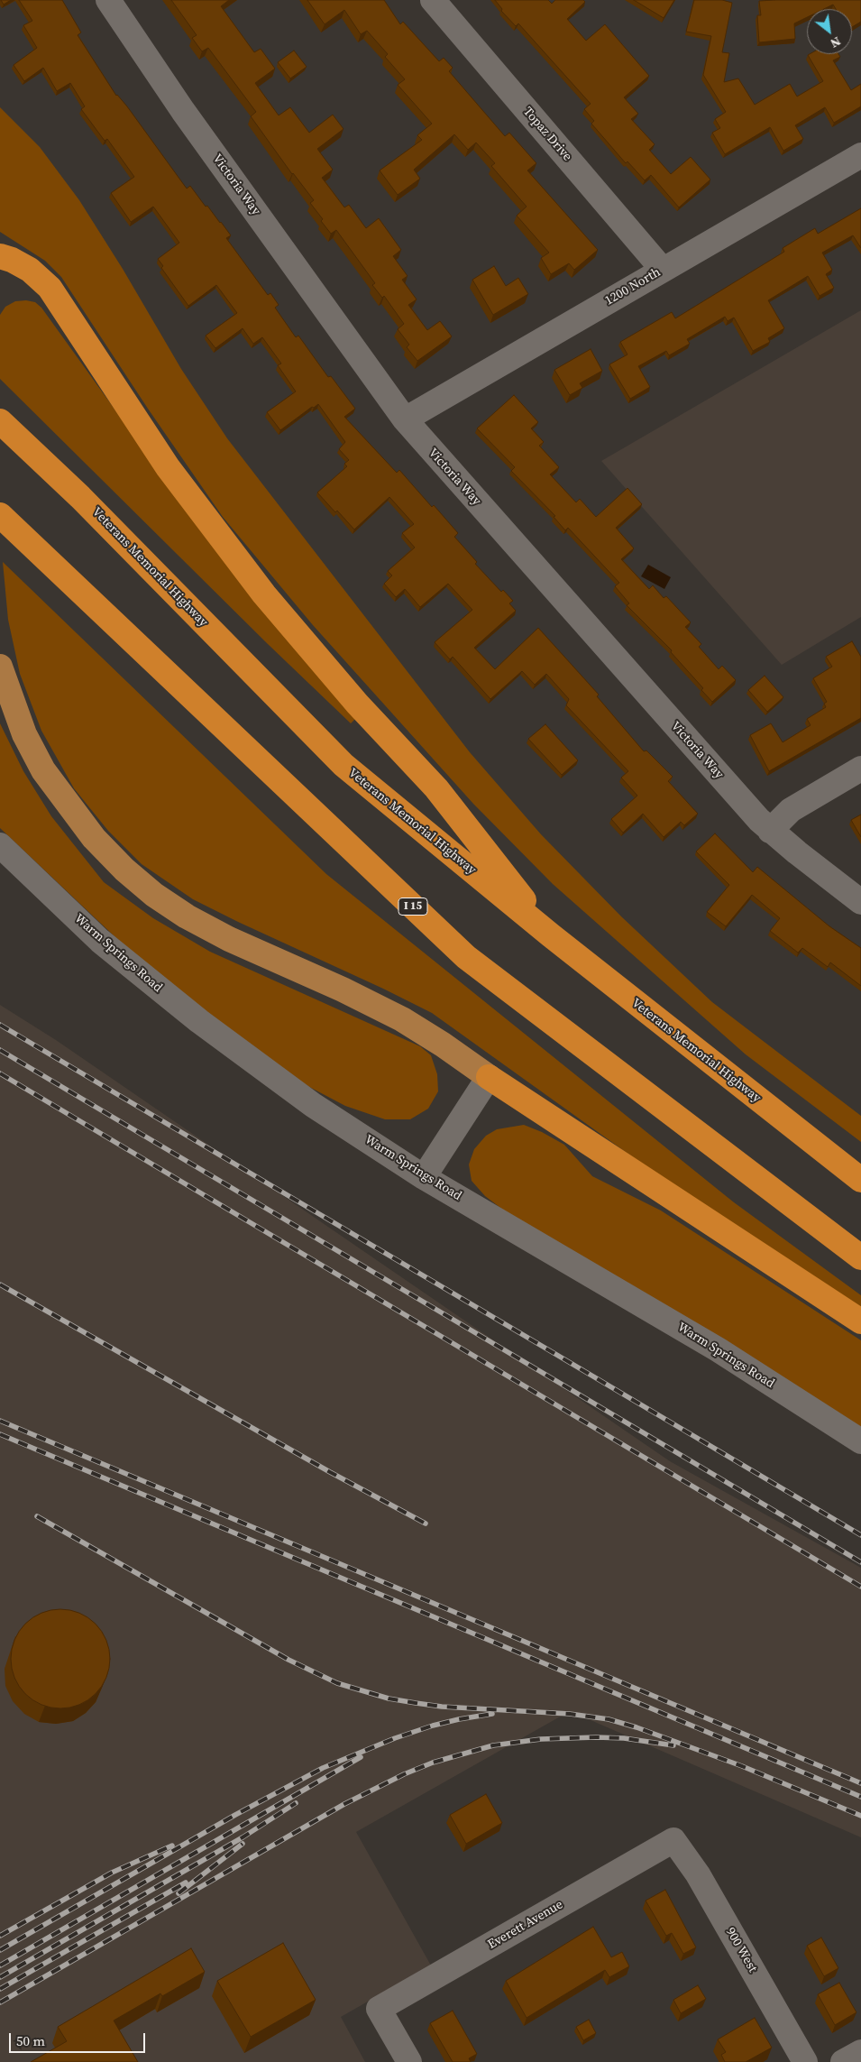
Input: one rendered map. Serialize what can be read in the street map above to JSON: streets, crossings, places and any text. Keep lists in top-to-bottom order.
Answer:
{
  "streets": {
    "highway": ["Veterans Memorial Highway", "I 15"],
    "street": [
      "Topaz Drive",
      "Victoria Way",
      "1200 North",
      "Warm Springs Road",
      "Everett Avenue",
      "900 West"
    ]
  },
  "crossings": [
    ["Topaz Drive", "1200 North"],
    ["Victoria Way", "1200 North"],
    ["Everett Avenue", "900 West"]
  ],
  "scale_bar": "50 m",
  "north": "bottom right"
}
